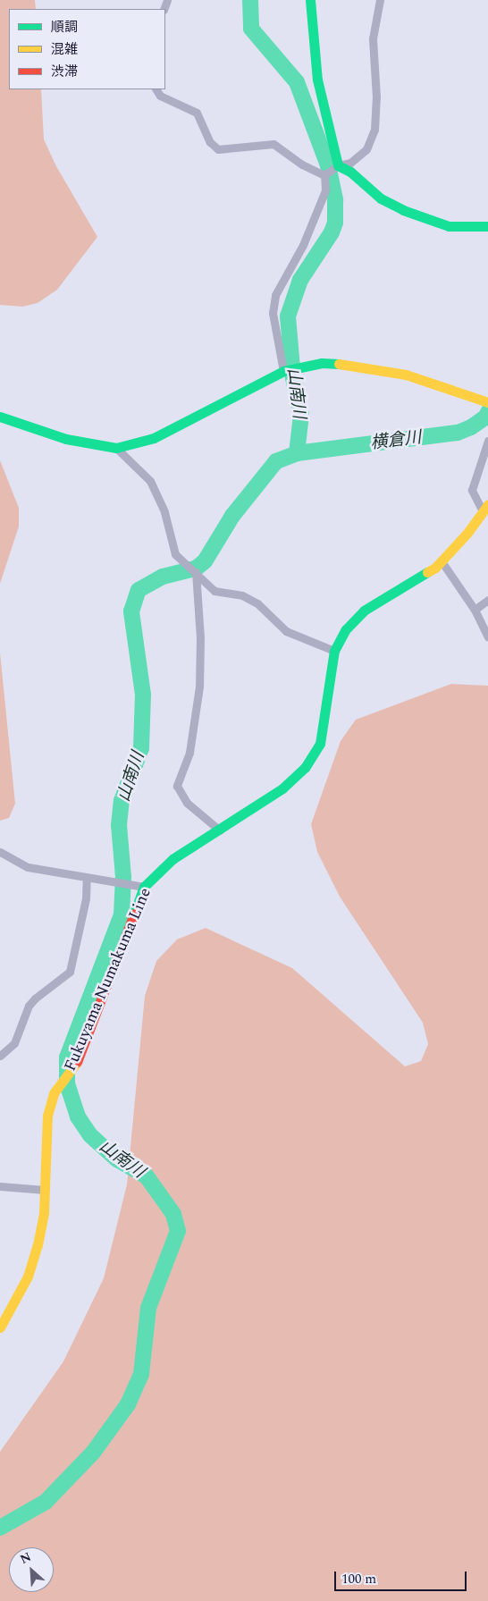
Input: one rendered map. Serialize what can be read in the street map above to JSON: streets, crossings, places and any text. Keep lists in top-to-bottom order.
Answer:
{
  "streets": {
    "main road": ["Fukuyama Numakuma Line"]
  },
  "water": ["山南川", "横倉川"],
  "legend": ["順調", "混雑", "渋滞"],
  "scale_bar": "100 m",
  "north": "top left"
}
